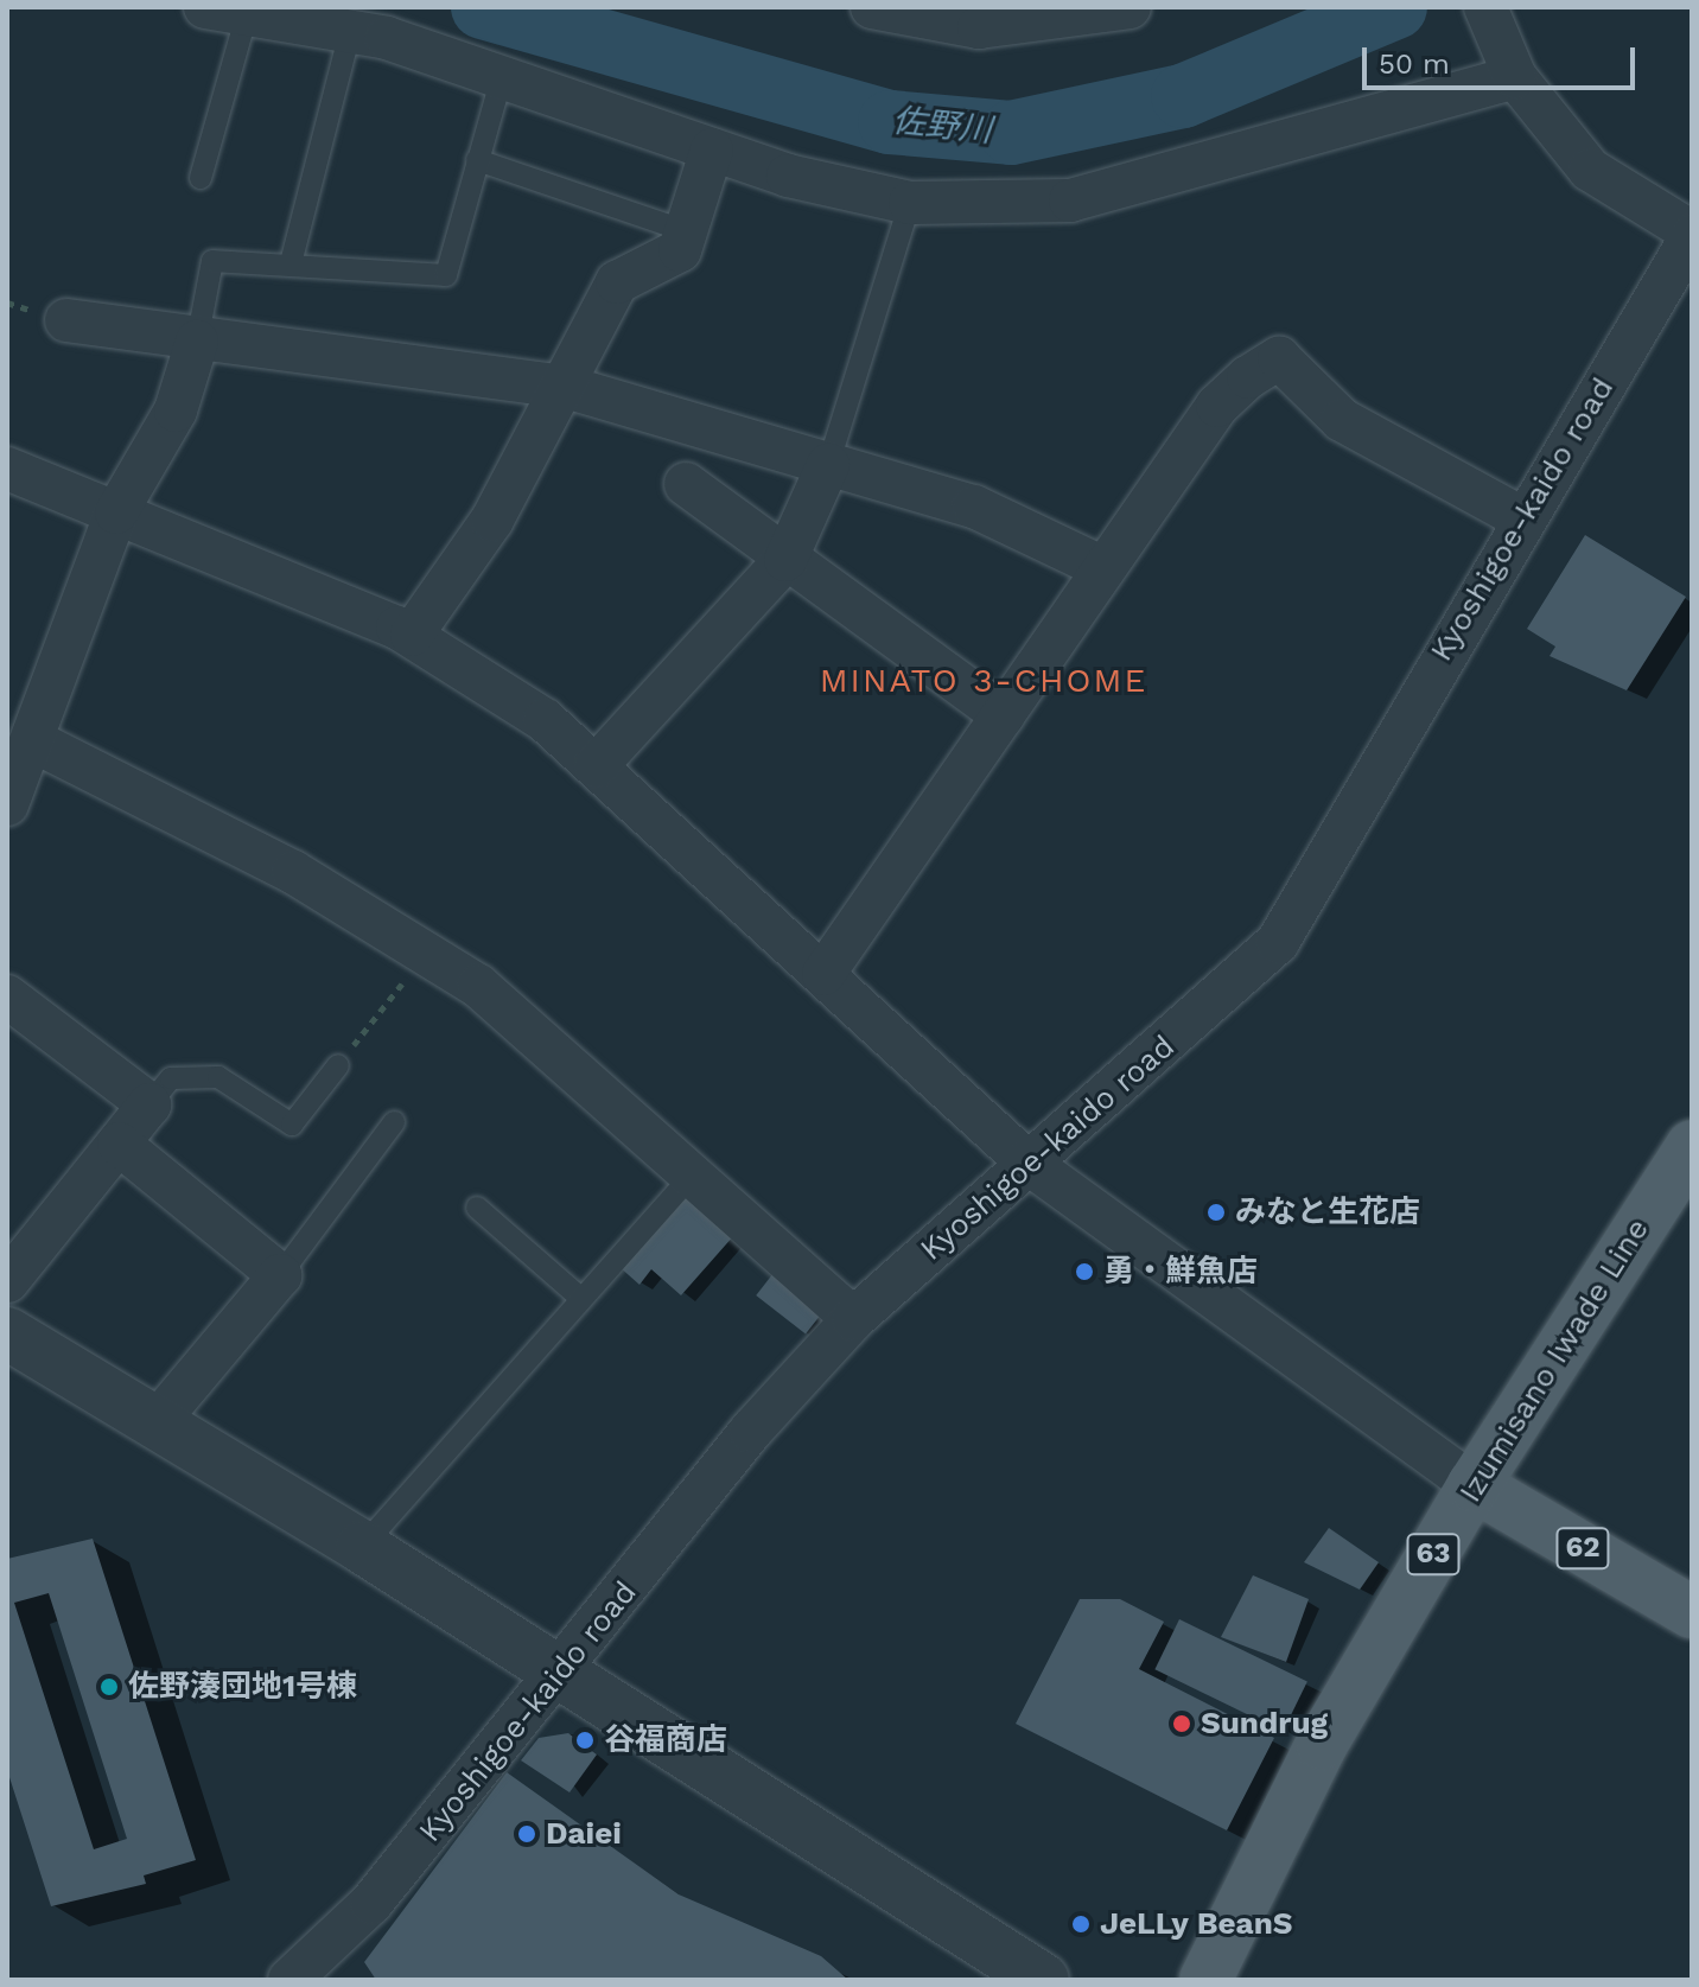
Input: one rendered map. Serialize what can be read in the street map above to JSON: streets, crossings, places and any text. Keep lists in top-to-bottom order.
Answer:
{
  "streets": {
    "main road": ["Izumisano Iwade Line", "62", "63"],
    "street": ["Kyoshigoe-kaido road"]
  },
  "crossings": [
    ["Izumisano Iwade Line", "62"]
  ],
  "districts": ["MINATO 3-CHOME"],
  "water": ["佐野川"],
  "places": [
    "みなと生花店",
    "勇・鮮魚店",
    "佐野湊団地1号棟",
    "Sundrug",
    "谷福商店",
    "Daiei",
    "JeLLy BeanS"
  ],
  "scale_bar": "50 m"
}
